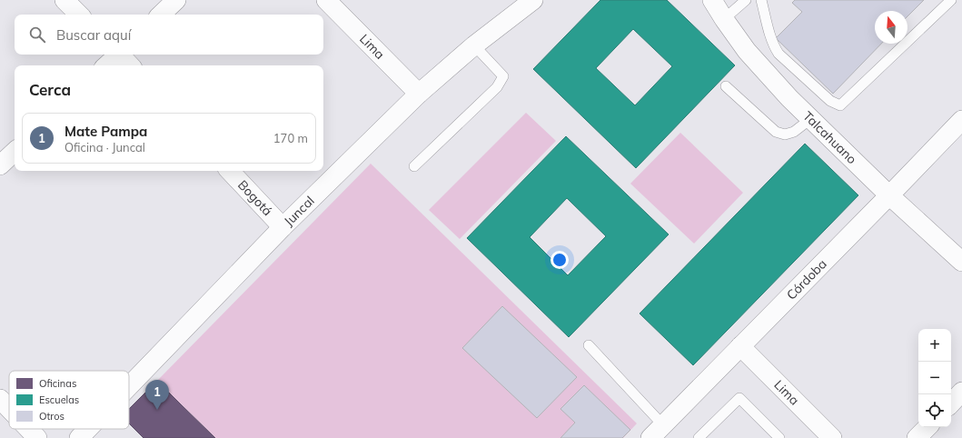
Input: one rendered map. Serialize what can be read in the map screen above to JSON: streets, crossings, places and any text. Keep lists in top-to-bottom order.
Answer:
{
  "streets": {
    "street": [
      "Lima",
      "Talcahuano",
      "Bogotá",
      "Juncal",
      "Córdoba"
    ]
  },
  "crossings": [
    ["Lima", "Juncal"],
    ["Lima", "Córdoba"],
    ["Talcahuano", "Córdoba"],
    ["Bogotá", "Juncal"]
  ],
  "legend": ["Oficinas", "Escuelas", "Otros"],
  "north": "top",
  "page": {
    "search": "Buscar aquí",
    "heading": "Cerca",
    "list": [
      {
        "mark": "1",
        "name": "Mate Pampa",
        "note": "Oficina · Juncal",
        "value": "170 m"
      }
    ],
    "map_buttons": ["+", "−"],
    "pins": "1"
  }
}
